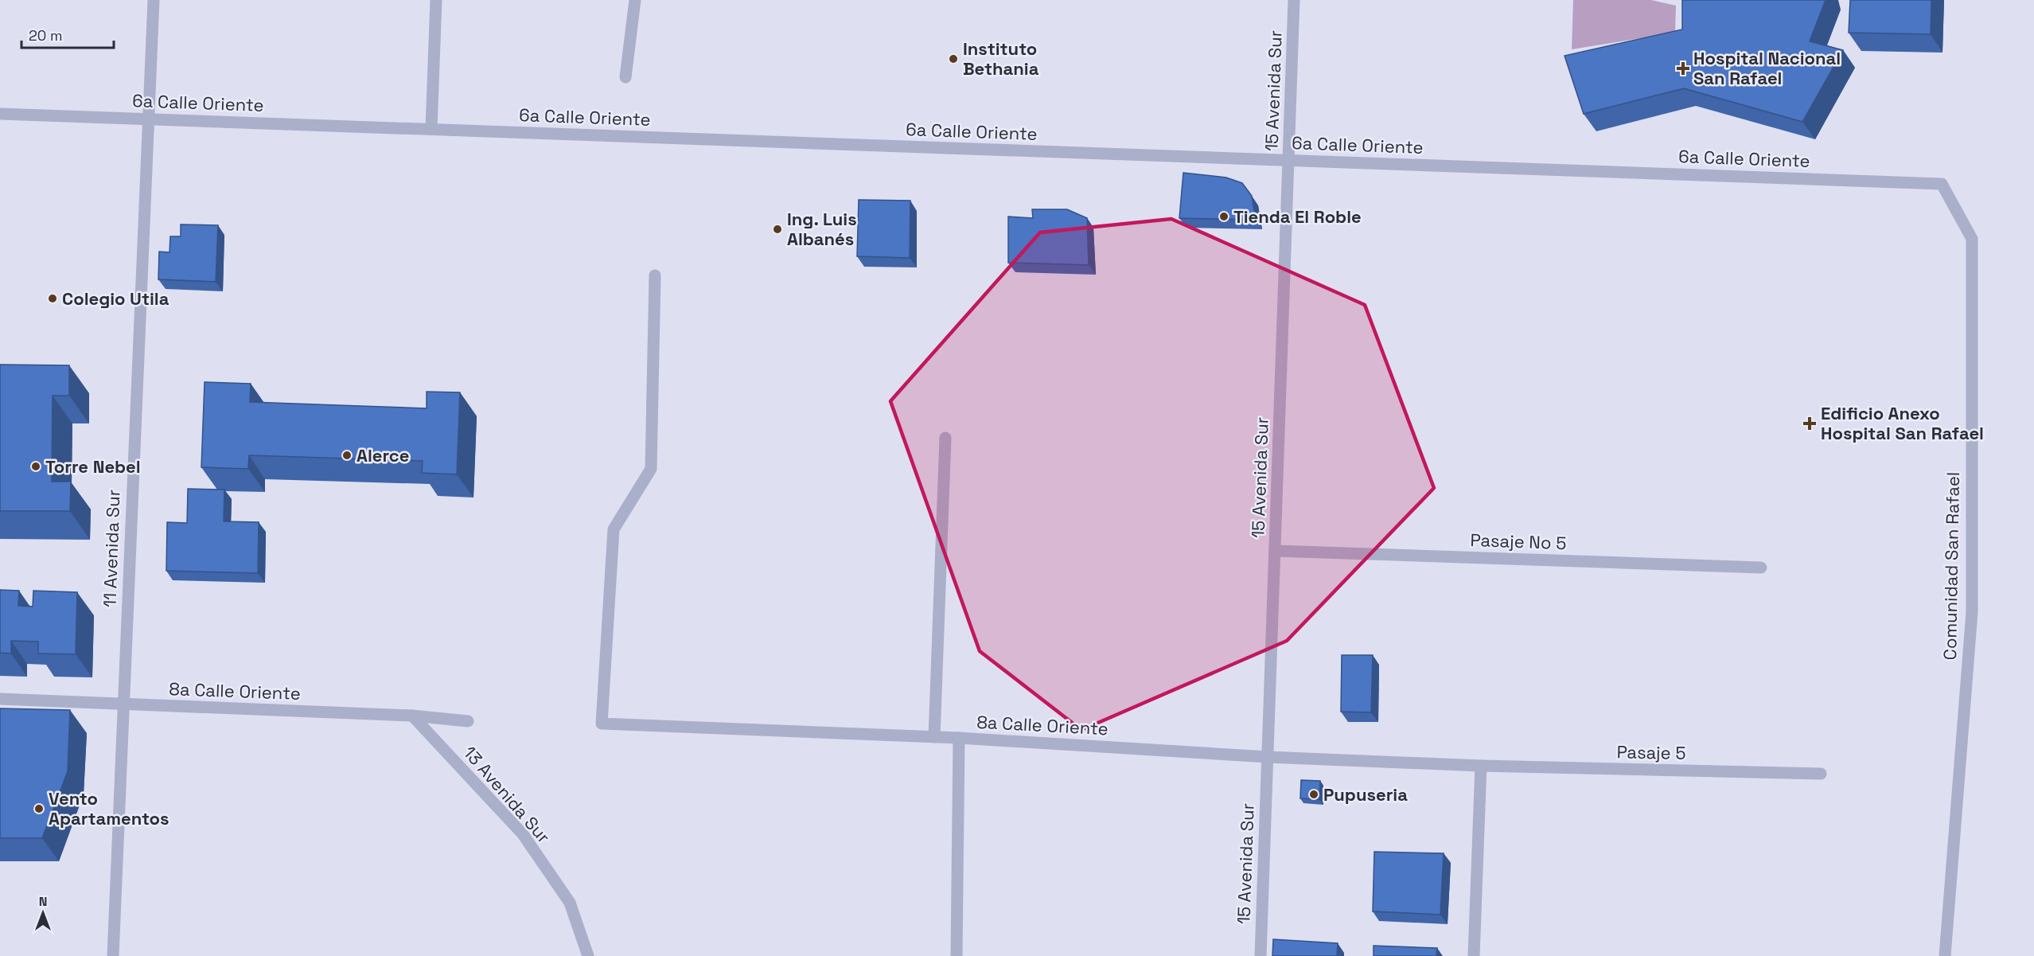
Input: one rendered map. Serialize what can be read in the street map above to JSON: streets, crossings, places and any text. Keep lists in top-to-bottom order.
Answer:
{
  "streets": {
    "street": [
      "15 Avenida Sur",
      "6a Calle Oriente",
      "Pasaje No 5",
      "11 Avenida Sur",
      "Comunidad San Rafael",
      "8a Calle Oriente",
      "Pasaje 5",
      "13 Avenida Sur"
    ]
  },
  "crossings": [
    ["15 Avenida Sur", "6a Calle Oriente"],
    ["15 Avenida Sur", "Pasaje No 5"],
    ["15 Avenida Sur", "8a Calle Oriente"],
    ["6a Calle Oriente", "11 Avenida Sur"],
    ["6a Calle Oriente", "Comunidad San Rafael"],
    ["11 Avenida Sur", "8a Calle Oriente"],
    ["8a Calle Oriente", "Pasaje 5"],
    ["8a Calle Oriente", "13 Avenida Sur"]
  ],
  "places": {
    "other": [
      "Instituto Bethania",
      "Tienda El Roble",
      "Ing. Luis Albanés",
      "Colegio Utila",
      "Alerce",
      "Torre Nebel",
      "Pupuseria",
      "Vento Apartamentos"
    ],
    "health": ["Hospital Nacional San Rafael", "Edificio Anexo Hospital San Rafael"]
  },
  "scale_bar": "20 m",
  "north": "top"
}
